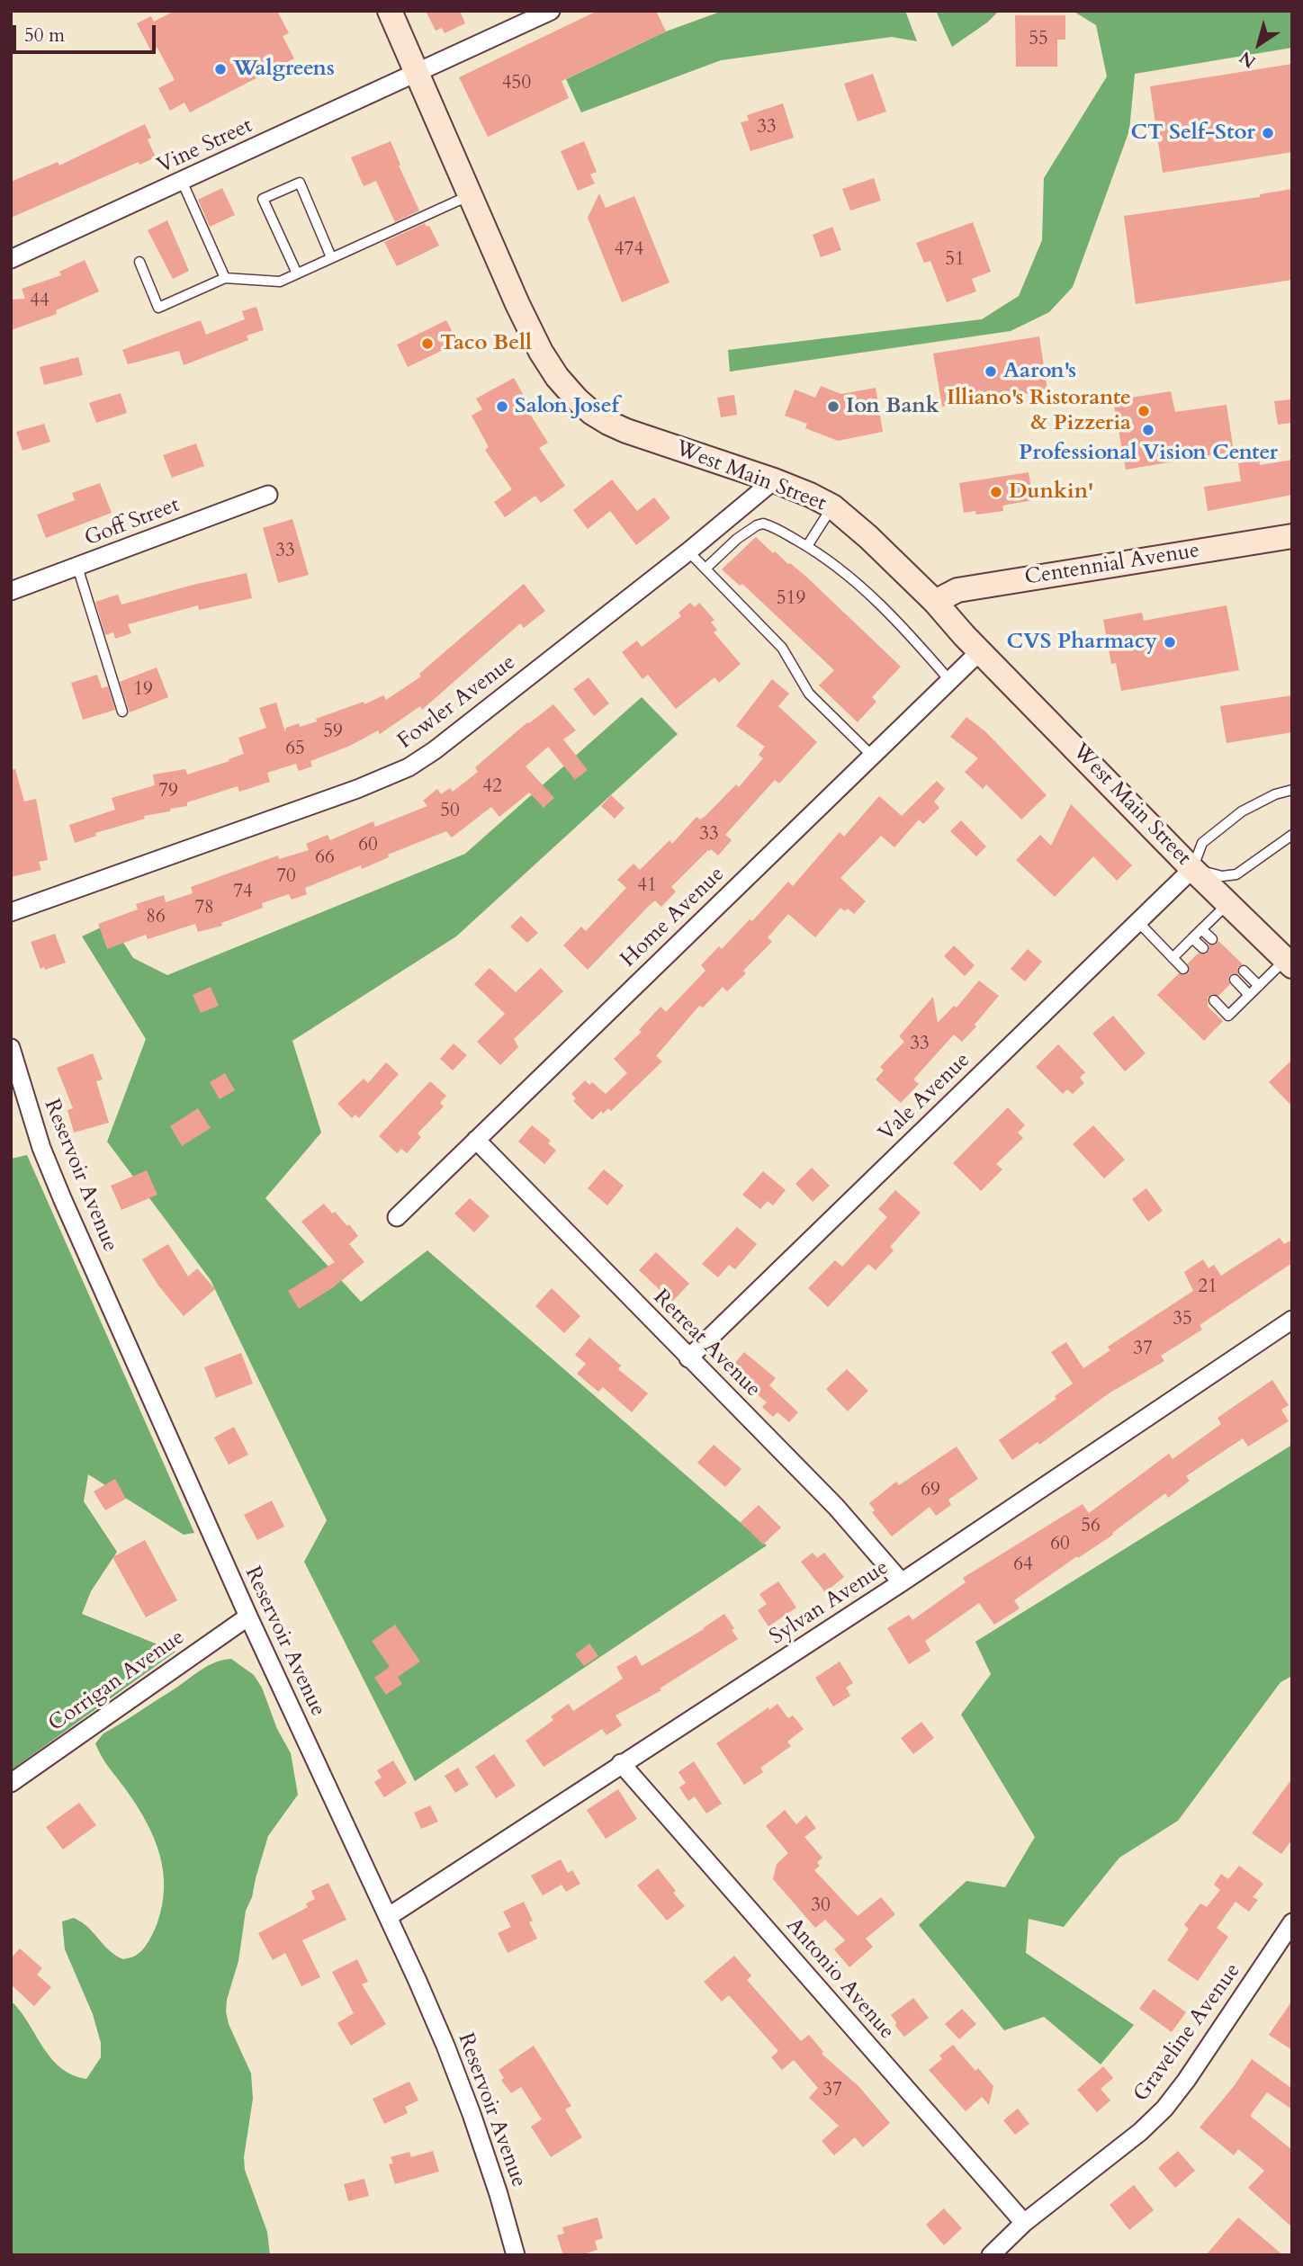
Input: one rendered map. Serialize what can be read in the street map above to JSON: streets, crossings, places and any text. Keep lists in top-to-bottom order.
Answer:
{
  "streets": {
    "main road": ["West Main Street", "Centennial Avenue"],
    "street": [
      "Vine Street",
      "Goff Street",
      "Fowler Avenue",
      "Home Avenue",
      "Vale Avenue",
      "Reservoir Avenue",
      "Retreat Avenue",
      "Sylvan Avenue",
      "Corrigan Avenue",
      "Antonio Avenue",
      "Graveline Avenue"
    ]
  },
  "crossings": [
    ["Vine Street", "West Main Street"],
    ["West Main Street", "Centennial Avenue"],
    ["West Main Street", "Fowler Avenue"],
    ["West Main Street", "Home Avenue"],
    ["West Main Street", "Vale Avenue"],
    ["Home Avenue", "Retreat Avenue"],
    ["Vale Avenue", "Retreat Avenue"],
    ["Reservoir Avenue", "Sylvan Avenue"],
    ["Reservoir Avenue", "Corrigan Avenue"],
    ["Retreat Avenue", "Sylvan Avenue"],
    ["Sylvan Avenue", "Antonio Avenue"],
    ["Antonio Avenue", "Graveline Avenue"]
  ],
  "places": [
    "Walgreens",
    "CT Self-Stor",
    "Taco Bell",
    "Aaron's",
    "Salon Josef",
    "Ion Bank",
    "Illiano's Ristorante & Pizzeria",
    "Professional Vision Center",
    "Dunkin'",
    "CVS Pharmacy"
  ],
  "house_numbers": [
    "55",
    "450",
    "33",
    "474",
    "51",
    "44",
    "33",
    "519",
    "19",
    "59",
    "65",
    "42",
    "79",
    "50",
    "33",
    "60",
    "66",
    "70",
    "41",
    "74",
    "78",
    "86",
    "33",
    "21",
    "35",
    "37",
    "69",
    "56",
    "60",
    "64",
    "30",
    "37"
  ],
  "scale_bar": "50 m",
  "north": "bottom left"
}
